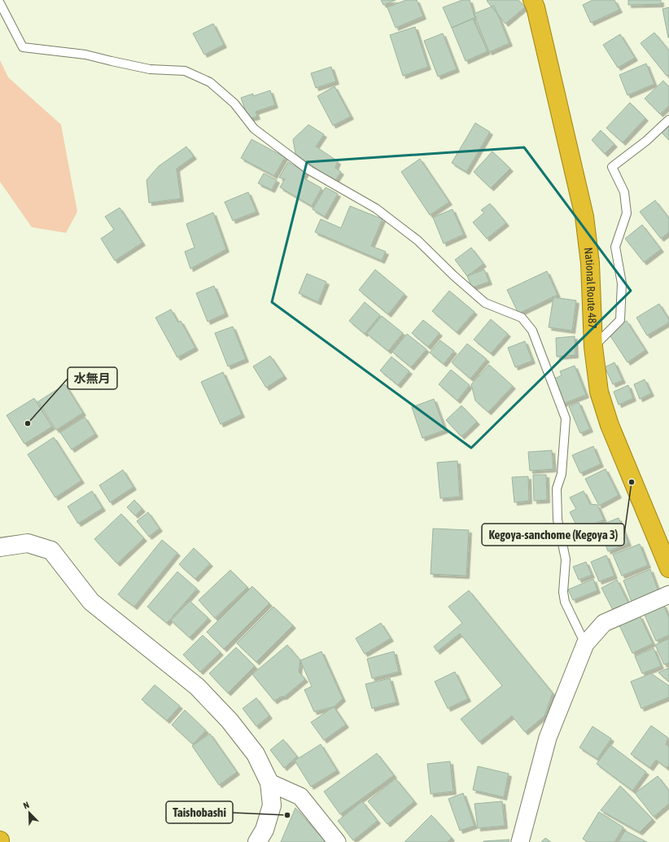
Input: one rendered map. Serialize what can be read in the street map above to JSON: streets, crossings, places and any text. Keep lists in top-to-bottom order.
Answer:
{
  "streets": {
    "highway": ["National Route 487"]
  },
  "places": ["水無月", "Kegoya-sanchome (Kegoya 3)", "Taishobashi"],
  "north": "top left"
}
